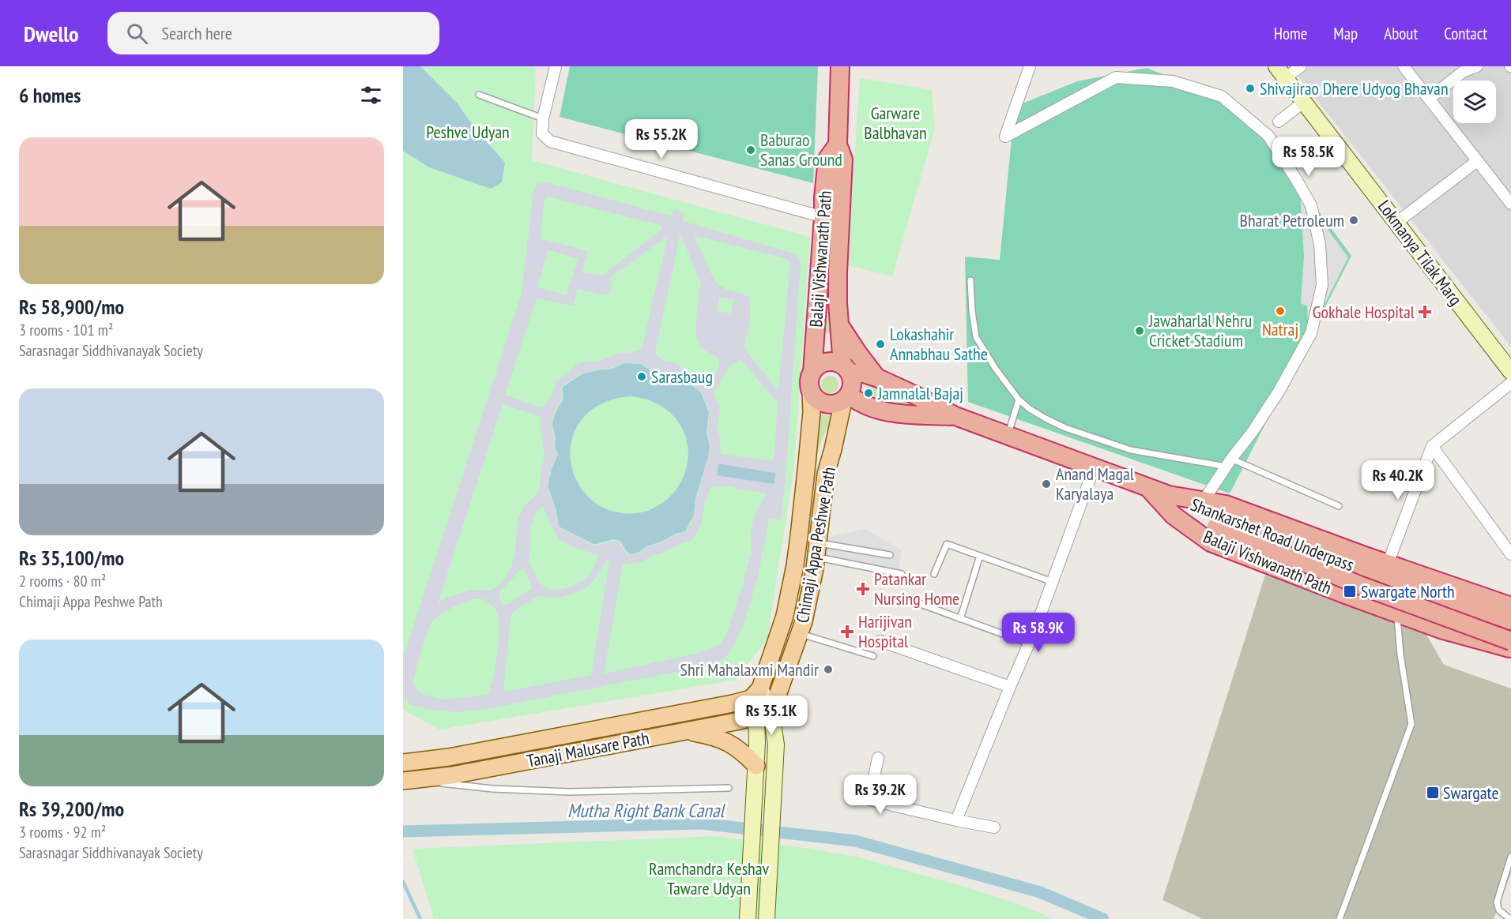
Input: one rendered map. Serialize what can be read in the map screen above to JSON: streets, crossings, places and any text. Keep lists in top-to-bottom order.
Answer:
{
  "streets": {
    "highway": ["Balaji Vishwanath Path", "Shankarshet Road Underpass"],
    "main road": ["Lokmanya Tilak Marg", "Chimaji Appa Peshwe Path", "Tanaji Malusare Path"]
  },
  "crossings": [
    ["Balaji Vishwanath Path", "Shankarshet Road Underpass"],
    ["Balaji Vishwanath Path", "Chimaji Appa Peshwe Path"],
    ["Chimaji Appa Peshwe Path", "Tanaji Malusare Path"]
  ],
  "water": ["Mutha Right Bank Canal"],
  "parks": ["Garware Balbhavan", "Peshve Udyan", "Ramchandra Keshav Taware Udyan"],
  "places": {
    "other": [
      "Shivajirao Dhere Udyog Bhavan",
      "Baburao Sanas Ground",
      "Bharat Petroleum",
      "Natraj",
      "Jawaharlal Nehru Cricket Stadium",
      "Lokashahir Annabhau Sathe",
      "Sarasbaug",
      "Jamnalal Bajaj",
      "Anand Magal Karyalaya",
      "Shri Mahalaxmi Mandir"
    ],
    "health": ["Gokhale Hospital", "Patankar Nursing Home", "Harijivan Hospital"],
    "transit": ["Swargate North", "Swargate"]
  },
  "page": {
    "header": "Dwello",
    "search": "Search here",
    "nav": [
      "Home",
      "Map",
      "About",
      "Contact"
    ],
    "heading": "6 homes",
    "price": [
      "Rs 55.2K",
      "Rs 58.5K",
      "Rs 40.2K",
      "Rs 58.9K",
      "Rs 35.1K",
      "Rs 39.2K"
    ],
    "list": [
      {
        "name": "Rs 58,900/mo",
        "note": "3 rooms · 101 m² · Sarasnagar Siddhivanayak Society"
      },
      {
        "name": "Rs 35,100/mo",
        "note": "2 rooms · 80 m² · Chimaji Appa Peshwe Path"
      },
      {
        "name": "Rs 39,200/mo",
        "note": "3 rooms · 92 m² · Sarasnagar Siddhivanayak Society"
      }
    ]
  }
}
